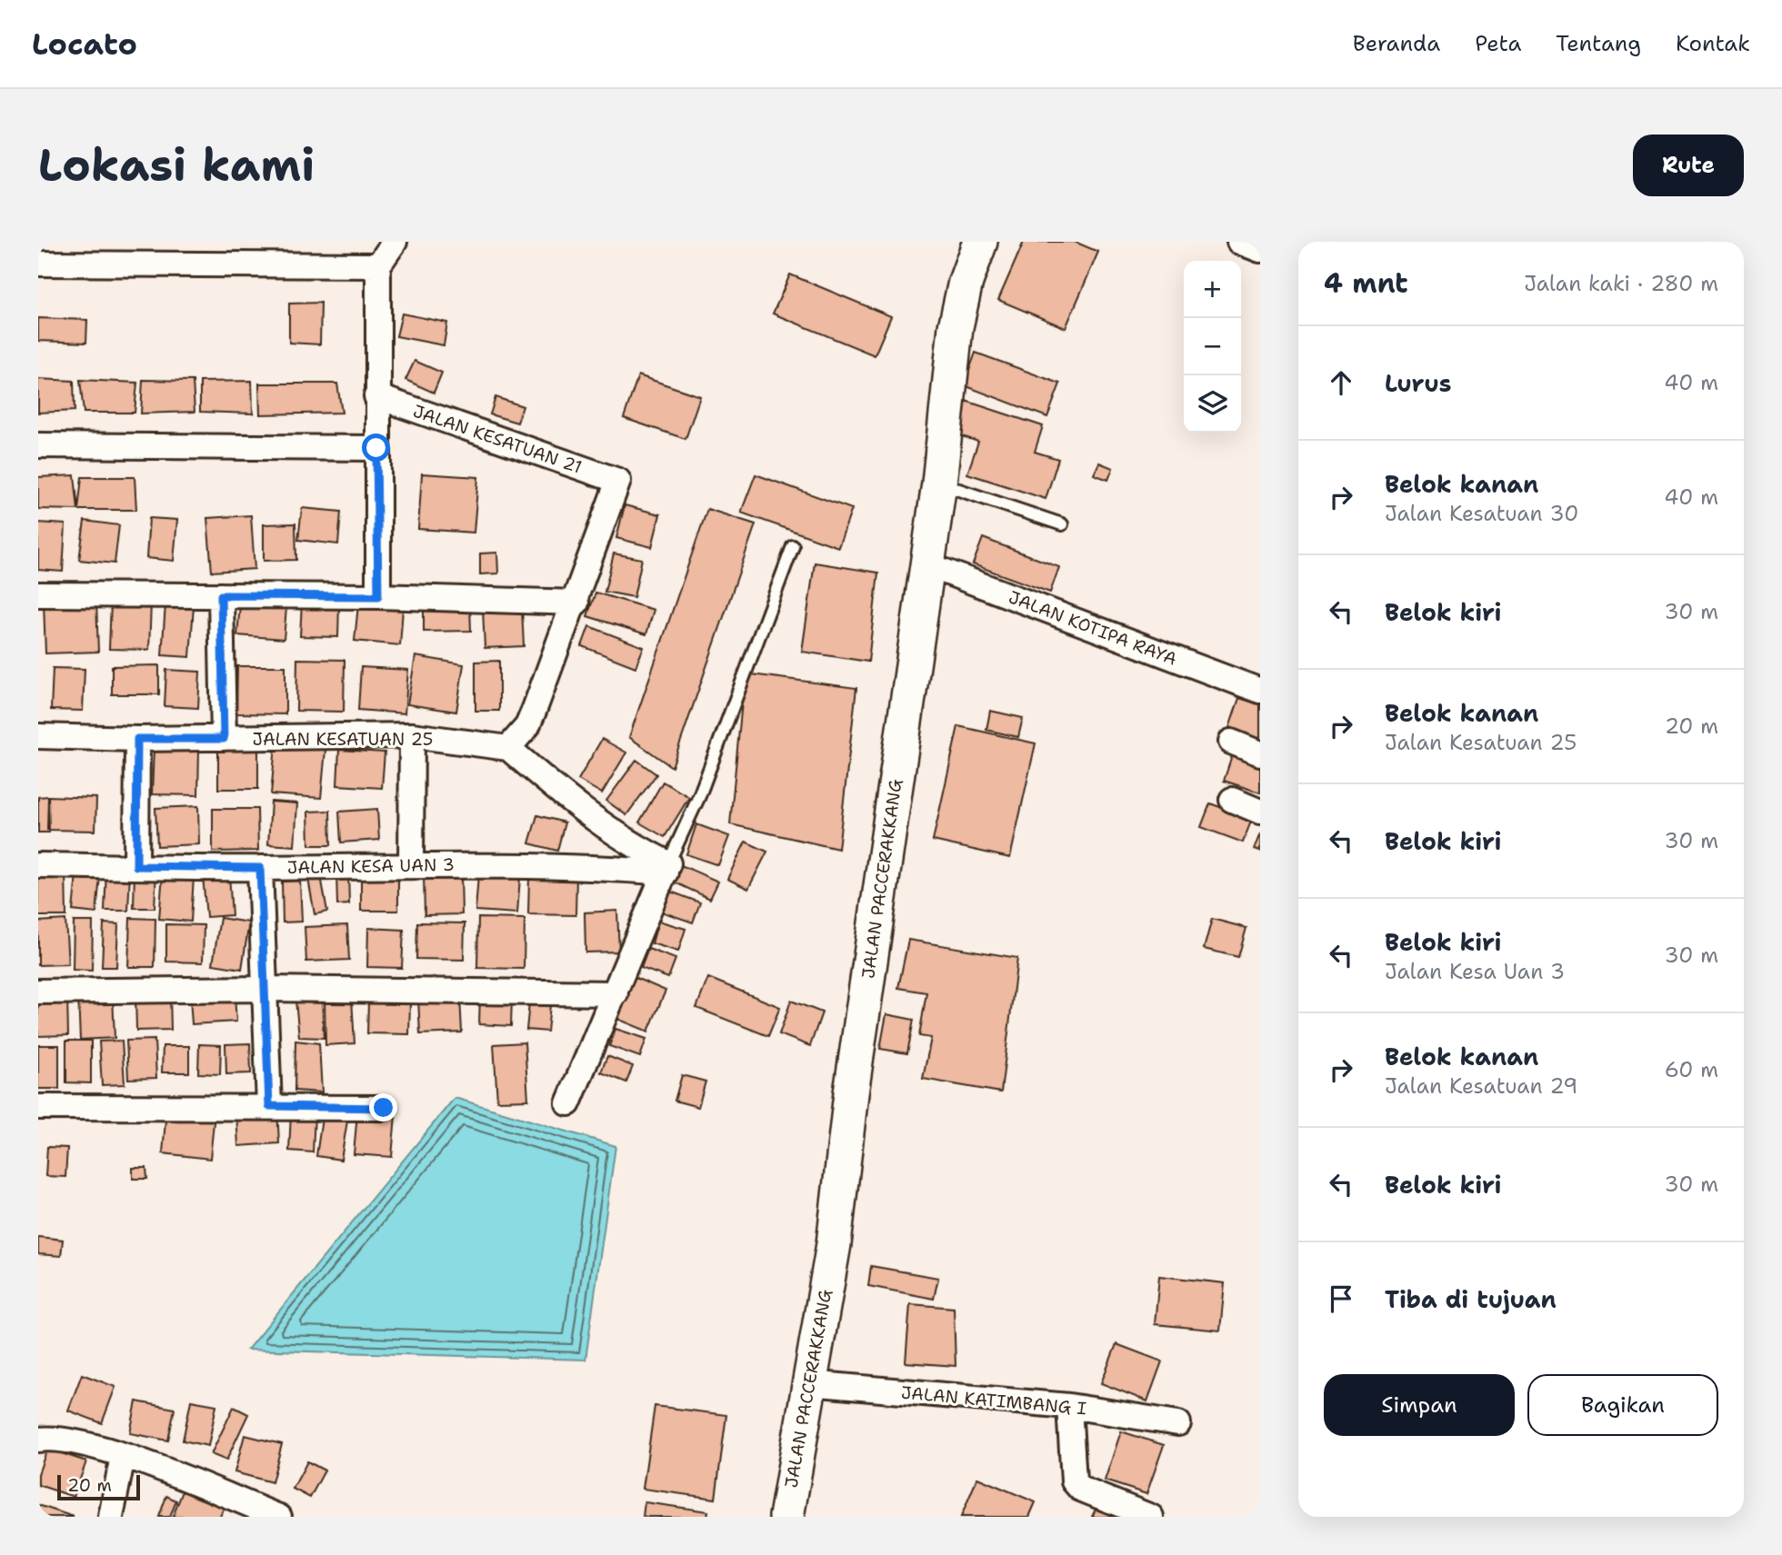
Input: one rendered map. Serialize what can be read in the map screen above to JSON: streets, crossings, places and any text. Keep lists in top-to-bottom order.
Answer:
{
  "streets": {
    "main road": ["JALAN PACCERAKKANG"],
    "street": [
      "JALAN KESATUAN 21",
      "JALAN KOTIPA RAYA",
      "JALAN KESATUAN 25",
      "JALAN KESA UAN 3",
      "JALAN KATIMBANG I"
    ]
  },
  "crossings": [
    ["JALAN KOTIPA RAYA", "JALAN PACCERAKKANG"],
    ["JALAN PACCERAKKANG", "JALAN KATIMBANG I"]
  ],
  "scale_bar": "20 m",
  "page": {
    "header": "Locato",
    "nav": [
      "Beranda",
      "Peta",
      "Tentang",
      "Kontak"
    ],
    "buttons": [
      "Rute",
      ["Simpan", "Bagikan"]
    ],
    "title": "Lokasi kami",
    "heading": ["4 mnt", "Jalan kaki · 280 m"],
    "map_buttons": ["+", "−"],
    "list": [
      ["Lurus", "40 m"],
      ["Belok kanan", "Jalan Kesatuan 30", "40 m"],
      ["Belok kiri", "30 m"],
      ["Belok kanan", "Jalan Kesatuan 25", "20 m"],
      ["Belok kiri", "30 m"],
      ["Belok kiri", "Jalan Kesa Uan 3", "30 m"],
      ["Belok kanan", "Jalan Kesatuan 29", "60 m"],
      ["Belok kiri", "30 m"],
      "Tiba di tujuan"
    ],
    "scale": "20 m"
  }
}
